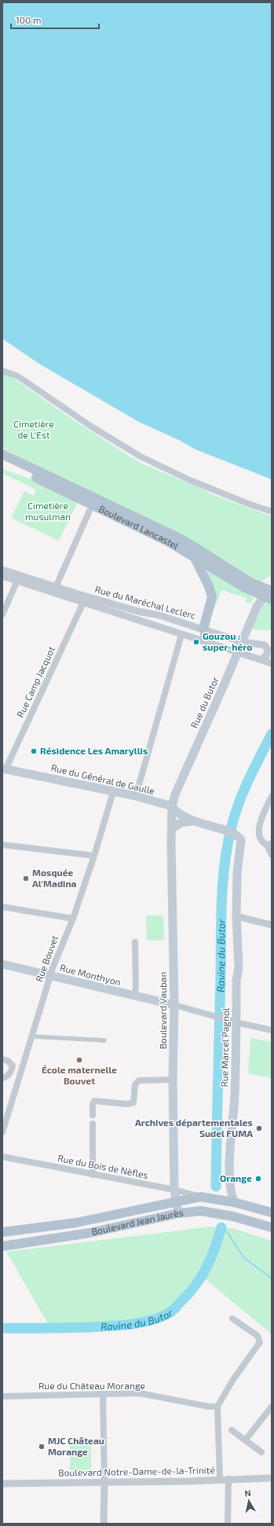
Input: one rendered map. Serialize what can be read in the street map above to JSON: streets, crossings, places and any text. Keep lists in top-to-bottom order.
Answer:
{
  "streets": {
    "main road": [
      "Boulevard Lancastel",
      "Rue du Butor",
      "Rue du Général de Gaulle",
      "Rue Monthyon",
      "Boulevard Vauban",
      "Rue Marcel Pagnol",
      "Boulevard Jean Jaurès"
    ],
    "street": [
      "Rue du Maréchal Leclerc",
      "Rue Camp Jacquot",
      "Rue Bouvet",
      "Rue du Bois de Nèfles",
      "Rue du Château Morange",
      "Boulevard Notre-Dame-de-la-Trinité"
    ]
  },
  "crossings": [
    ["Boulevard Lancastel", "Rue du Butor"],
    ["Rue du Maréchal Leclerc", "Rue Camp Jacquot"],
    ["Rue du Maréchal Leclerc", "Rue du Butor"],
    ["Rue Camp Jacquot", "Rue du Général de Gaulle"],
    ["Rue du Butor", "Rue du Général de Gaulle"],
    ["Rue du Butor", "Boulevard Vauban"],
    ["Rue du Général de Gaulle", "Rue Bouvet"],
    ["Rue du Général de Gaulle", "Boulevard Vauban"],
    ["Rue du Général de Gaulle", "Rue Marcel Pagnol"],
    ["Rue Bouvet", "Rue Monthyon"],
    ["Rue Monthyon", "Boulevard Vauban"],
    ["Boulevard Vauban", "Rue du Bois de Nèfles"],
    ["Boulevard Vauban", "Boulevard Jean Jaurès"],
    ["Rue Marcel Pagnol", "Boulevard Jean Jaurès"],
    ["Rue du Bois de Nèfles", "Boulevard Jean Jaurès"]
  ],
  "water": ["Ravine du Butor"],
  "parks": ["Cimetière de L'Est", "Cimetière musulman"],
  "places": [
    "Gouzou : super-héro",
    "Résidence Les Amaryllis",
    "Mosquée Al'Madina",
    "École maternelle Bouvet",
    "Archives départementales Sudel FUMA",
    "Orange",
    "MJC Château Morange"
  ],
  "scale_bar": "100 m",
  "north": "top"
}
